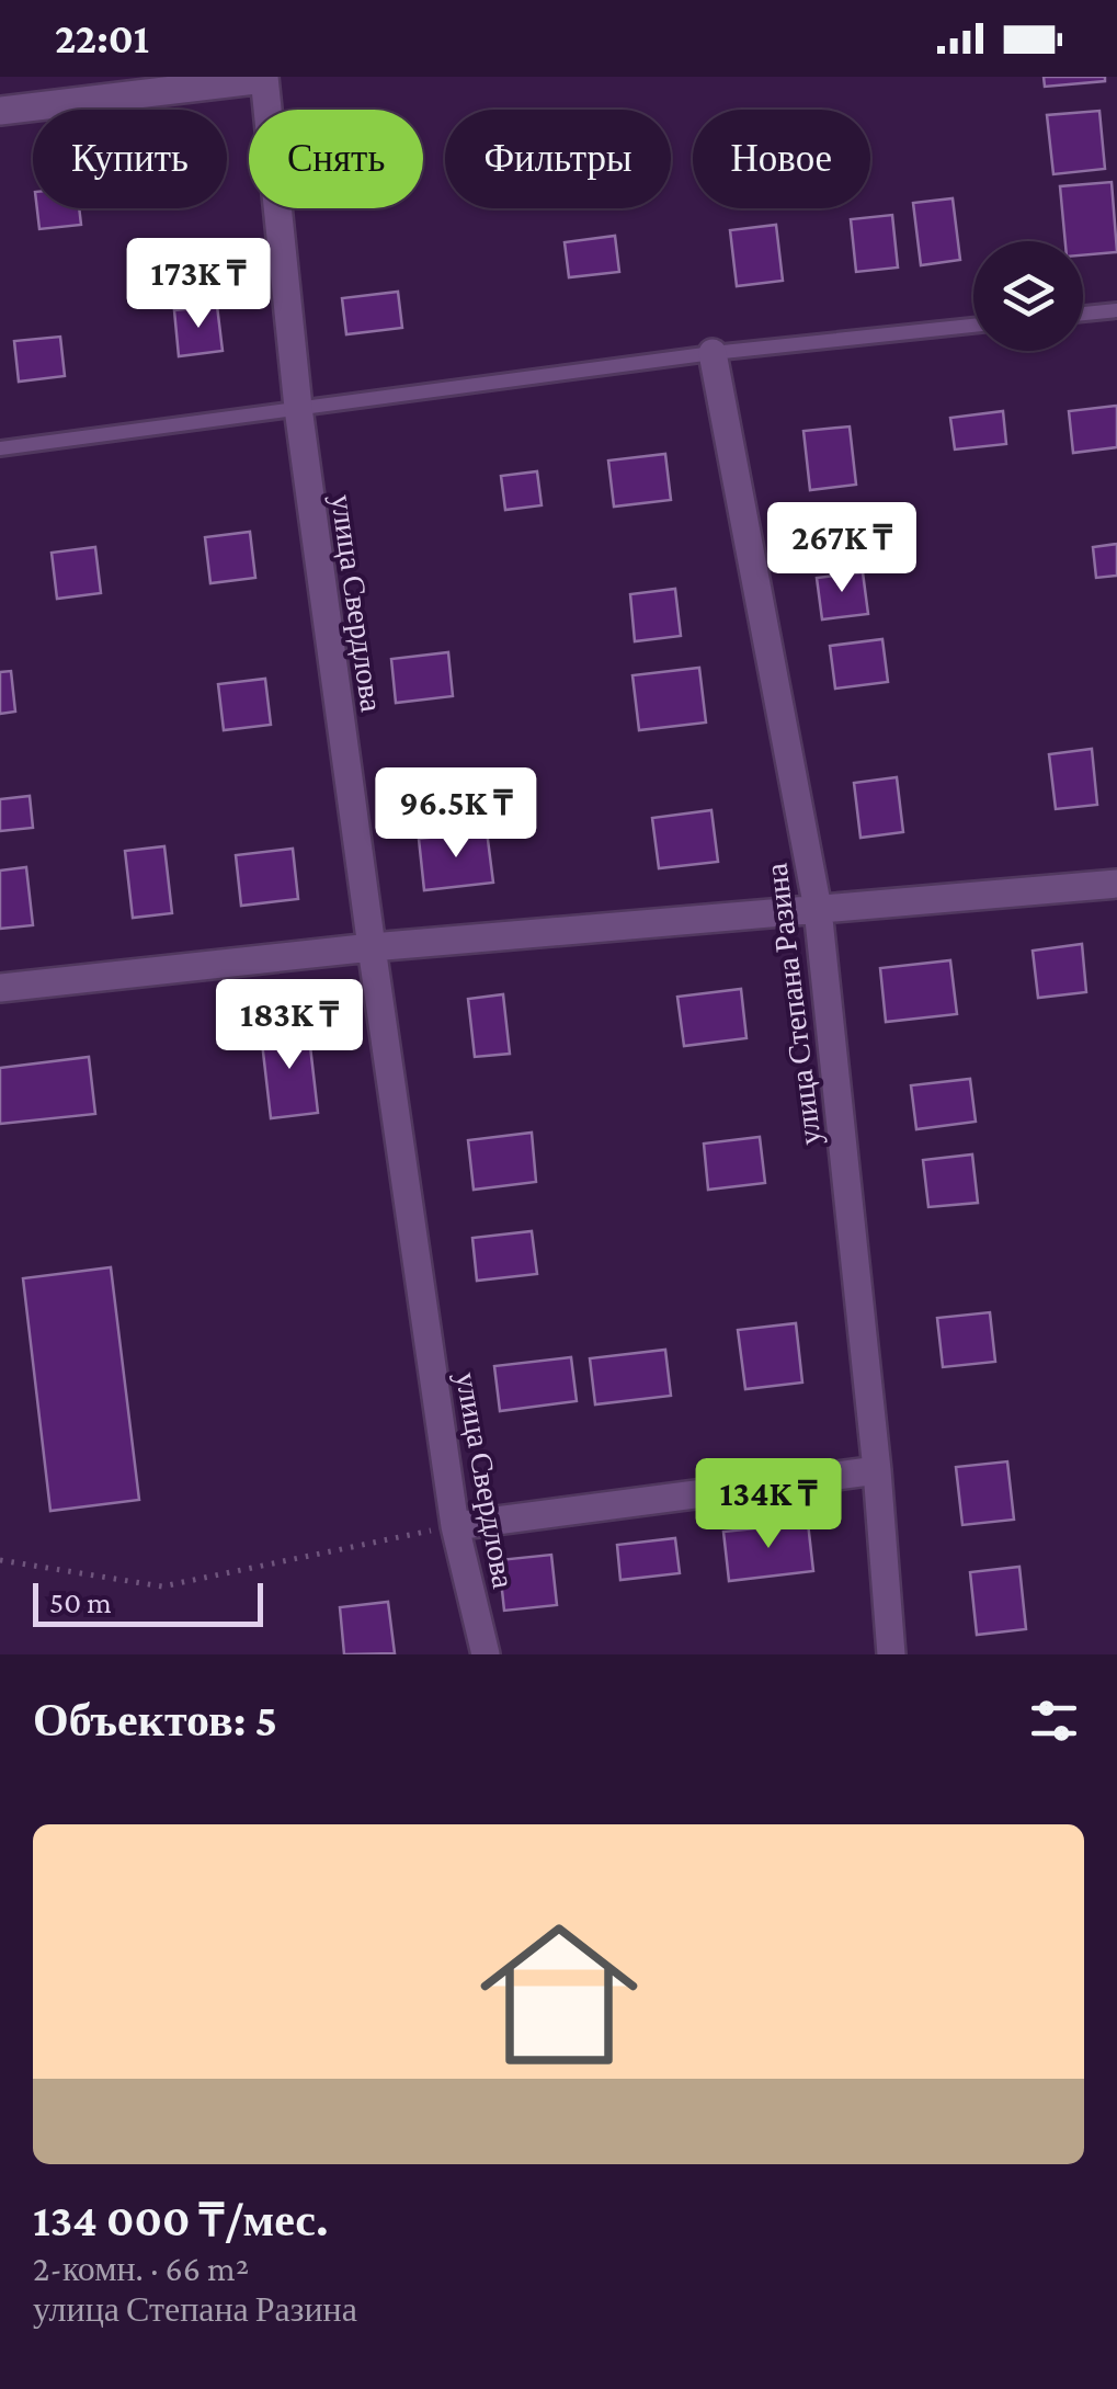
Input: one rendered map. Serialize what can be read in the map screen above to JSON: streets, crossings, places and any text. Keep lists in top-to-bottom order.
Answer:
{
  "streets": {
    "street": ["улица Свердлова", "улица Степана Разина"]
  },
  "scale_bar": "50 m",
  "page": {
    "status": "22:01",
    "chip": [
      "Купить",
      "Снять",
      "Фильтры",
      "Новое"
    ],
    "price": [
      "173K ₸",
      "267K ₸",
      "96.5K ₸",
      "183K ₸",
      "134K ₸"
    ],
    "scale": "50 m",
    "heading": "Объектов: 5",
    "list": [
      {
        "name": "134 000 ₸/мес.",
        "note": "2-комн. · 66 m² · улица Степана Разина"
      }
    ]
  }
}
